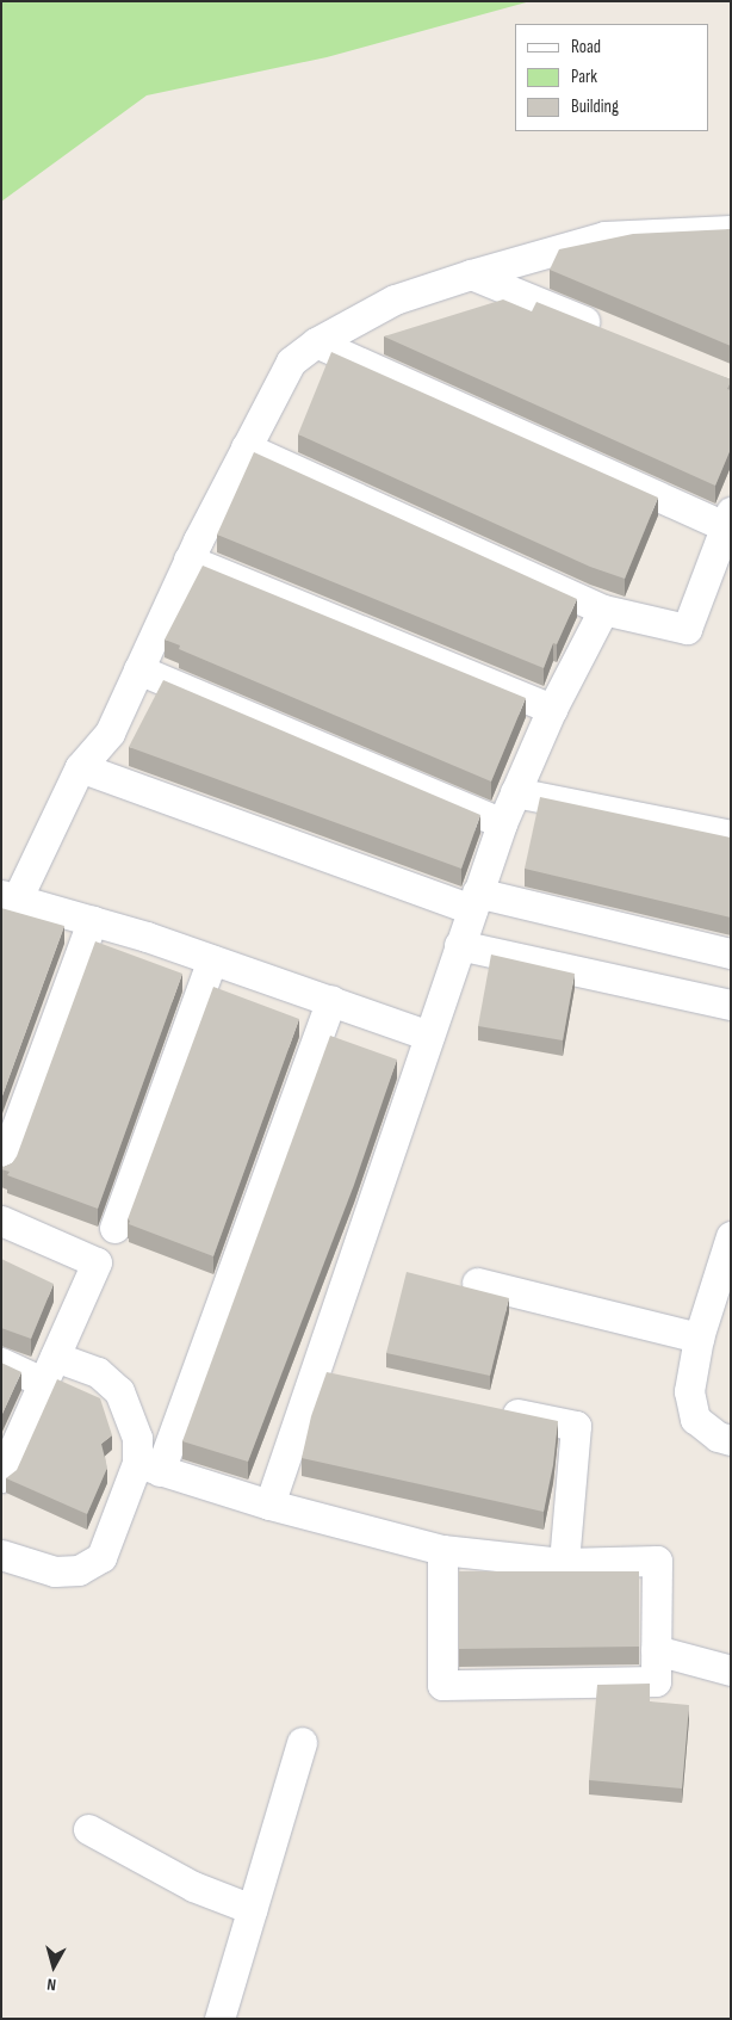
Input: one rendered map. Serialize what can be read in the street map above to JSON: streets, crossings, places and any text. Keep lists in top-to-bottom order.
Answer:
{
  "legend": ["Road", "Park", "Building"],
  "north": "bottom"
}
